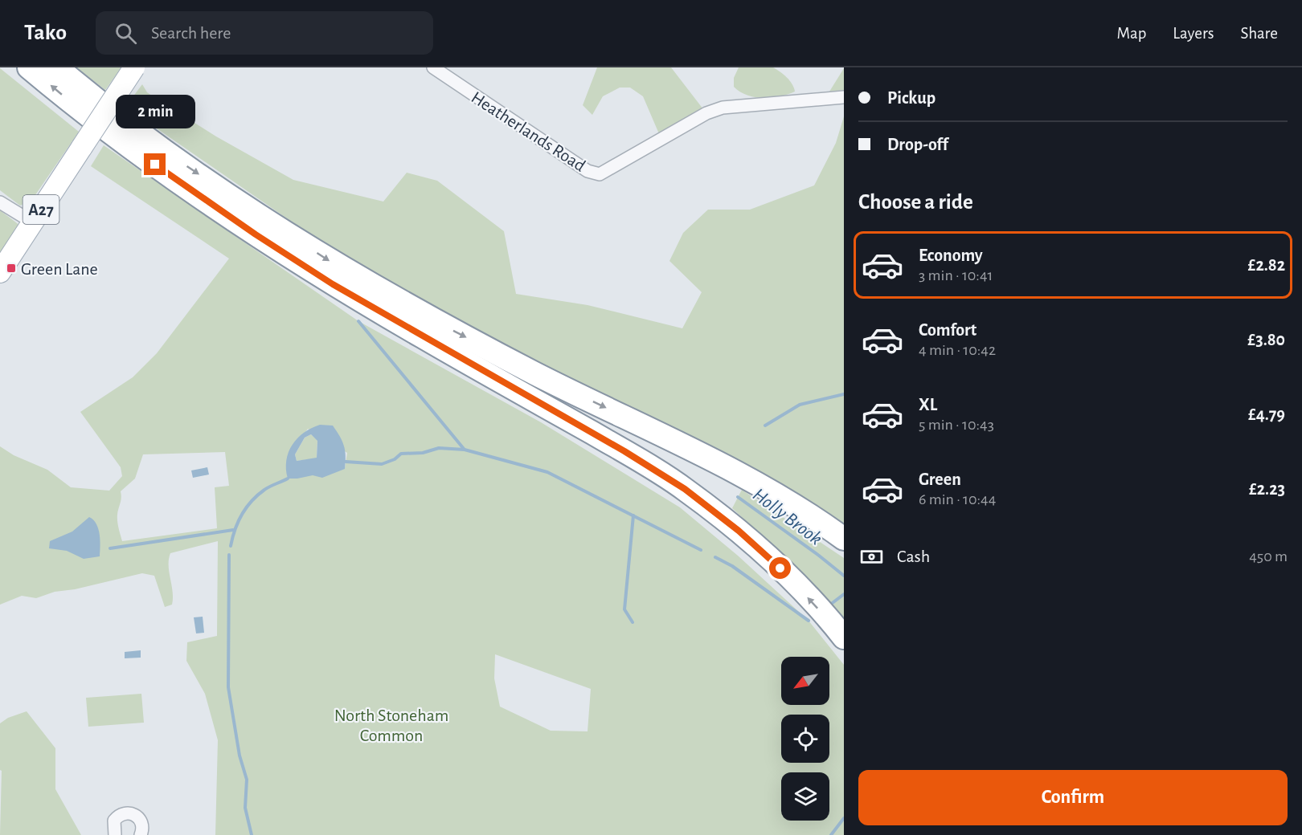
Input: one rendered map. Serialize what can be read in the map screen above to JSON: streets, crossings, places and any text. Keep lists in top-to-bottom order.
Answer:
{
  "streets": {
    "main road": ["A27"],
    "street": ["Heatherlands Road"]
  },
  "water": ["Holly Brook"],
  "parks": ["North Stoneham Common"],
  "places": {
    "transit": ["Green Lane"]
  },
  "north": "bottom left",
  "page": {
    "header": "Tako",
    "search": "Search here",
    "nav": ["Map", "Layers", "Share"],
    "banner": ["Pickup", "Drop-off"],
    "bubble": "2 min",
    "heading": "Choose a ride",
    "list": [
      {
        "name": "Economy",
        "note": "3 min · 10:41",
        "value": "£2.82"
      },
      {
        "name": "Comfort",
        "note": "4 min · 10:42",
        "value": "£3.80"
      },
      {
        "name": "XL",
        "note": "5 min · 10:43",
        "value": "£4.79"
      },
      {
        "name": "Green",
        "note": "6 min · 10:44",
        "value": "£2.23"
      }
    ],
    "pay": ["Cash", "450 m"],
    "buttons": "Confirm"
  }
}
